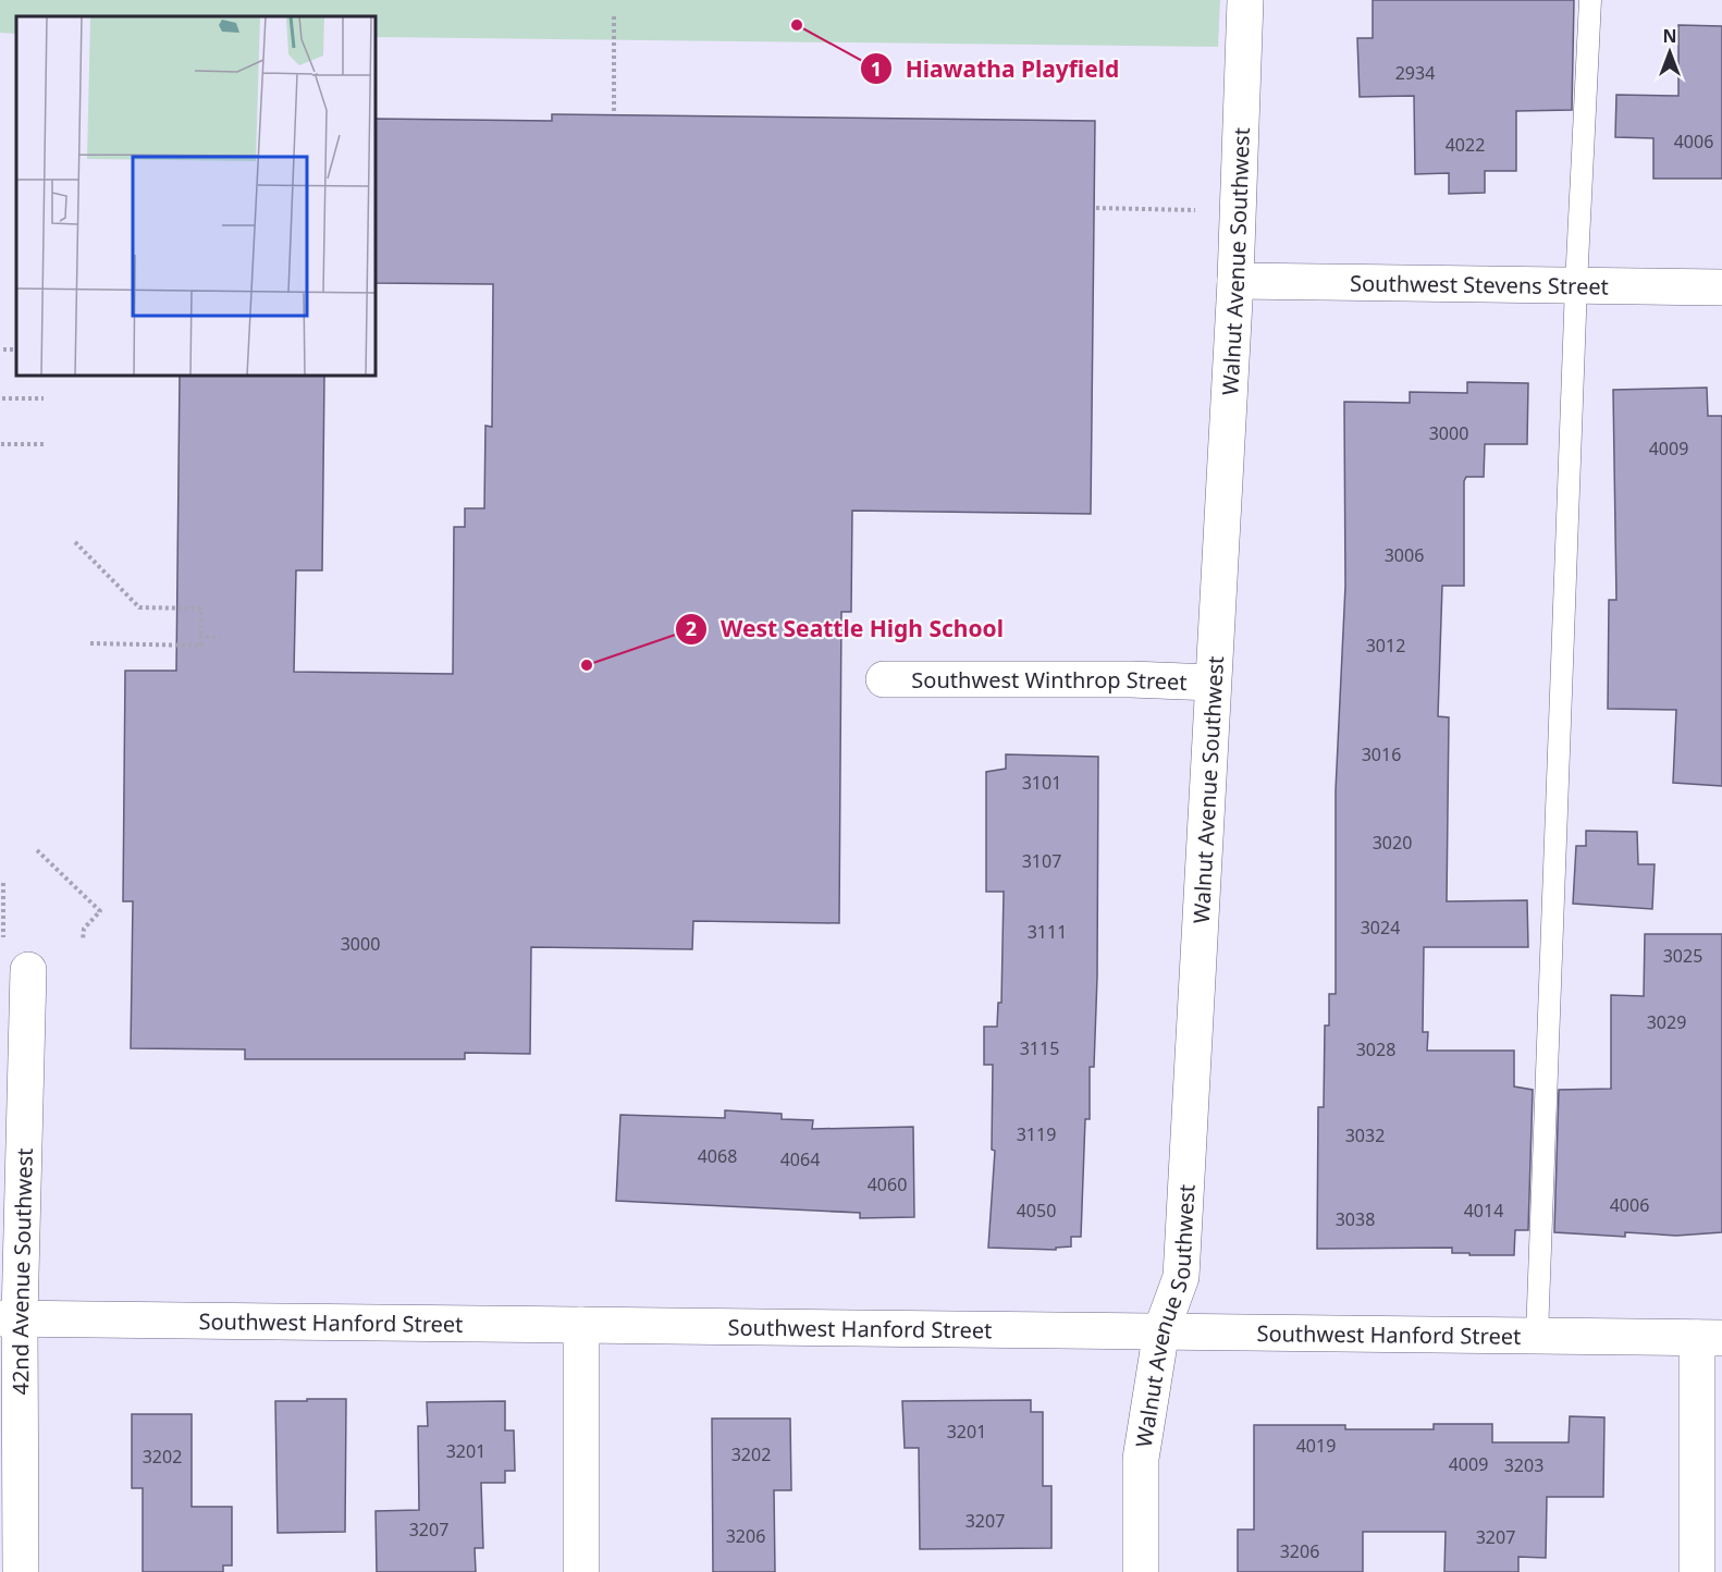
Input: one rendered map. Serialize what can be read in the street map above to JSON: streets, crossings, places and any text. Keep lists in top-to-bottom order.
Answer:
{
  "streets": {
    "street": [
      "Walnut Avenue Southwest",
      "Southwest Stevens Street",
      "Southwest Winthrop Street",
      "42nd Avenue Southwest",
      "Southwest Hanford Street"
    ]
  },
  "crossings": [
    ["Walnut Avenue Southwest", "Southwest Stevens Street"],
    ["Walnut Avenue Southwest", "Southwest Winthrop Street"],
    ["Walnut Avenue Southwest", "Southwest Hanford Street"],
    ["42nd Avenue Southwest", "Southwest Hanford Street"]
  ],
  "places": ["Hiawatha Playfield", "West Seattle High School"],
  "house_numbers": [
    "2934",
    "4006",
    "4022",
    "3000",
    "4009",
    "3006",
    "3012",
    "3016",
    "3101",
    "3020",
    "3107",
    "3024",
    "3111",
    "3000",
    "3025",
    "3029",
    "3115",
    "3028",
    "3119",
    "3032",
    "4068",
    "4064",
    "4060",
    "4006",
    "4050",
    "4014",
    "3038",
    "3201",
    "4019",
    "3201",
    "3202",
    "3202",
    "4009",
    "3203",
    "3207",
    "3207",
    "3206",
    "3207",
    "3206"
  ],
  "north": "top"
}
